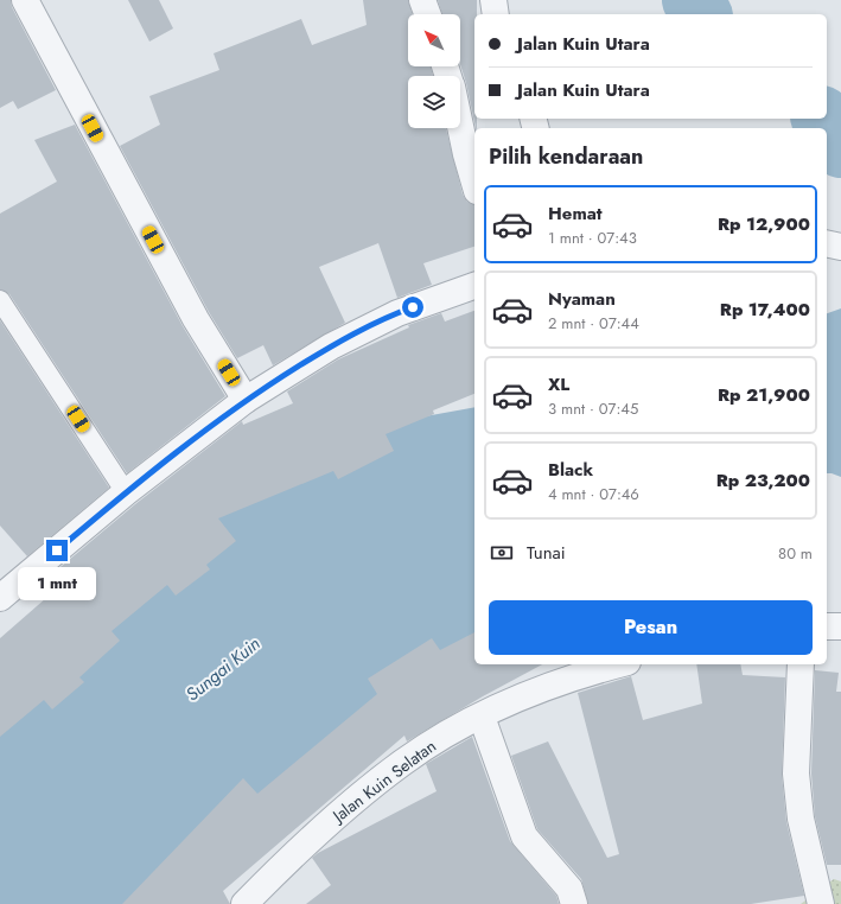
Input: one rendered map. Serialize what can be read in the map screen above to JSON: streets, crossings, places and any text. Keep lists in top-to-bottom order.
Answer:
{
  "streets": {
    "street": ["Jalan Kuin Selatan"]
  },
  "water": ["Sungai Kuin"],
  "north": "top left",
  "page": {
    "banner": ["Jalan Kuin Utara", "Jalan Kuin Utara"],
    "heading": "Pilih kendaraan",
    "list": [
      {
        "name": "Hemat",
        "note": "1 mnt · 07:43",
        "value": "Rp 12,900"
      },
      {
        "name": "Nyaman",
        "note": "2 mnt · 07:44",
        "value": "Rp 17,400"
      },
      {
        "name": "XL",
        "note": "3 mnt · 07:45",
        "value": "Rp 21,900"
      },
      {
        "name": "Black",
        "note": "4 mnt · 07:46",
        "value": "Rp 23,200"
      }
    ],
    "pay": ["Tunai", "80 m"],
    "bubble": "1 mnt",
    "buttons": "Pesan"
  }
}
